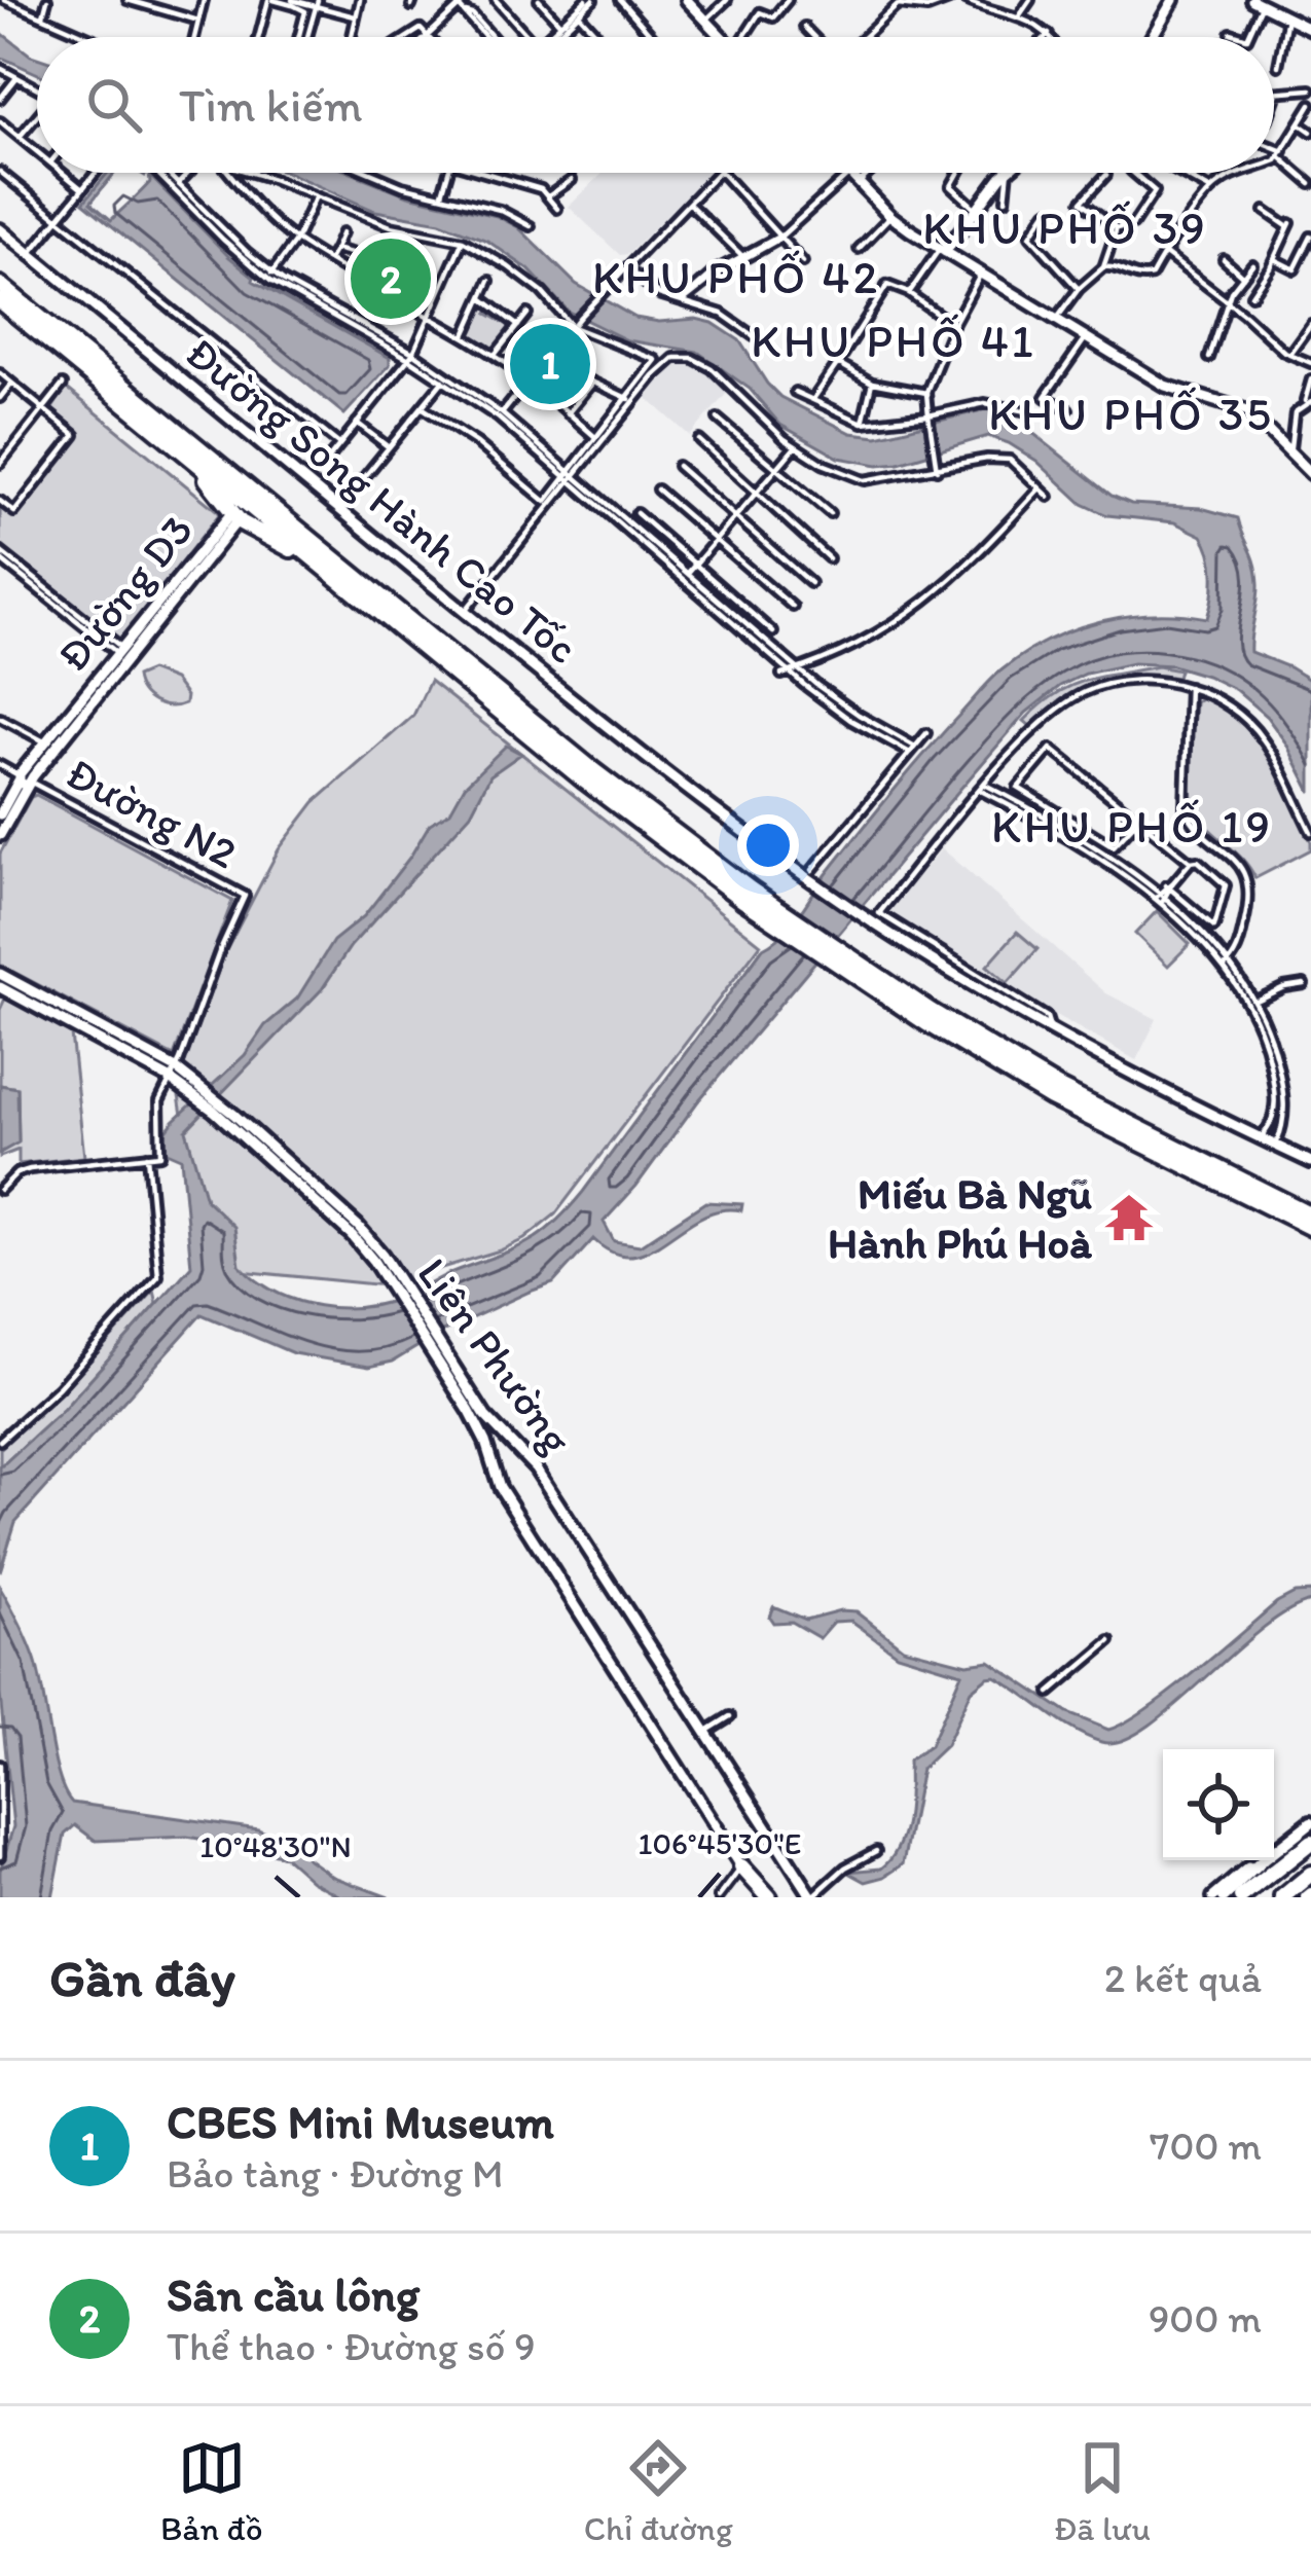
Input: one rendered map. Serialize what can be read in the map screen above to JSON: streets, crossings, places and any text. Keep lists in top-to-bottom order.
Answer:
{
  "streets": {
    "street": [
      "Đường Song Hành Cao Tốc",
      "Đường D3",
      "Đường N2",
      "Liên Phường"
    ]
  },
  "crossings": [
    ["Đường D3", "Đường N2"],
    ["Đường N2", "Liên Phường"]
  ],
  "districts": [
    "KHU PHỐ 39",
    "KHU PHỐ 42",
    "KHU PHỐ 41",
    "KHU PHỐ 35",
    "KHU PHỐ 19"
  ],
  "places": {
    "temple": ["Miếu Bà Ngũ Hành Phú Hoà"]
  },
  "page": {
    "search": "Tìm kiếm",
    "pins": ["2", "1"],
    "heading": ["Gần đây", "2 kết quả"],
    "list": [
      {
        "mark": "1",
        "name": "CBES Mini Museum",
        "note": "Bảo tàng · Đường M",
        "value": "700 m"
      },
      {
        "mark": "2",
        "name": "Sân cầu lông",
        "note": "Thể thao · Đường số 9",
        "value": "900 m"
      }
    ],
    "nav": ["Bản đồ", "Chỉ đường", "Đã lưu"]
  },
  "coordinates": ["106°45'30\"E", "10°48'30\"N"]
}
